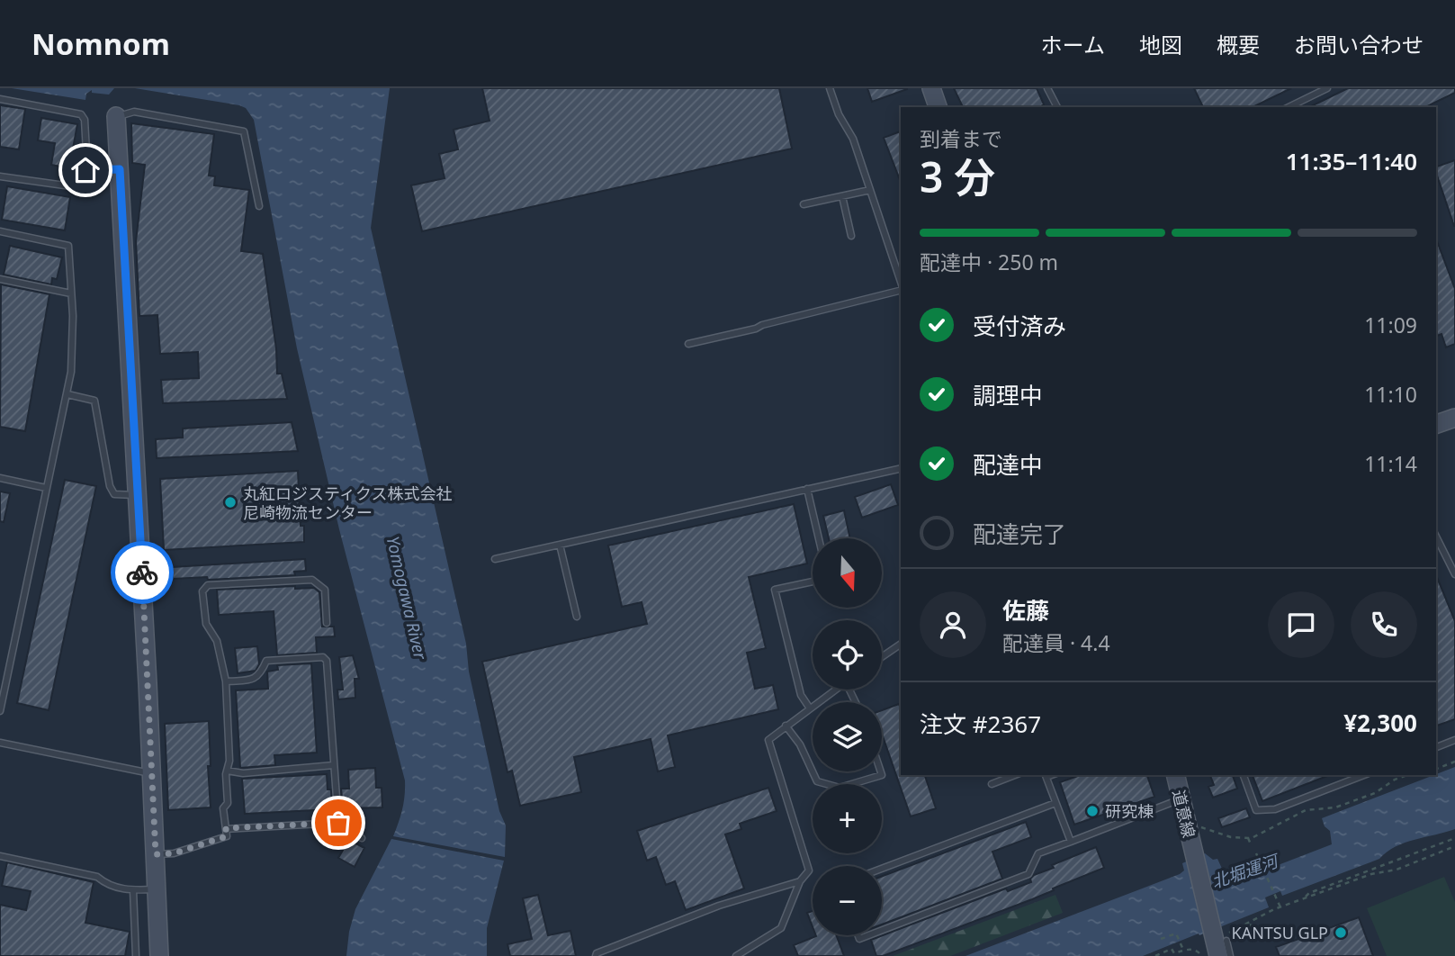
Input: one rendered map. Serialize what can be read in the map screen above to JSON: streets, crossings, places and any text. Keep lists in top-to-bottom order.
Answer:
{
  "streets": {
    "street": ["道意線"]
  },
  "water": ["Yomogawa River", "北堀運河"],
  "places": ["丸紅ロジスティクス株式会社 尼崎物流センター", "研究棟", "KANTSU GLP"],
  "north": "bottom",
  "page": {
    "header": "Nomnom",
    "nav": [
      "ホーム",
      "地図",
      "概要",
      "お問い合わせ"
    ],
    "heading": ["3 分", "到着まで", "11:35–11:40"],
    "panel": [
      "佐藤",
      "配達員 · 4.4",
      "注文 #2367",
      "¥2,300"
    ],
    "bar": "配達中 · 250 m",
    "list": [
      ["受付済み", "11:09"],
      ["調理中", "11:10"],
      ["配達中", "11:14"],
      "配達完了"
    ],
    "map_buttons": ["+", "−"]
  }
}
